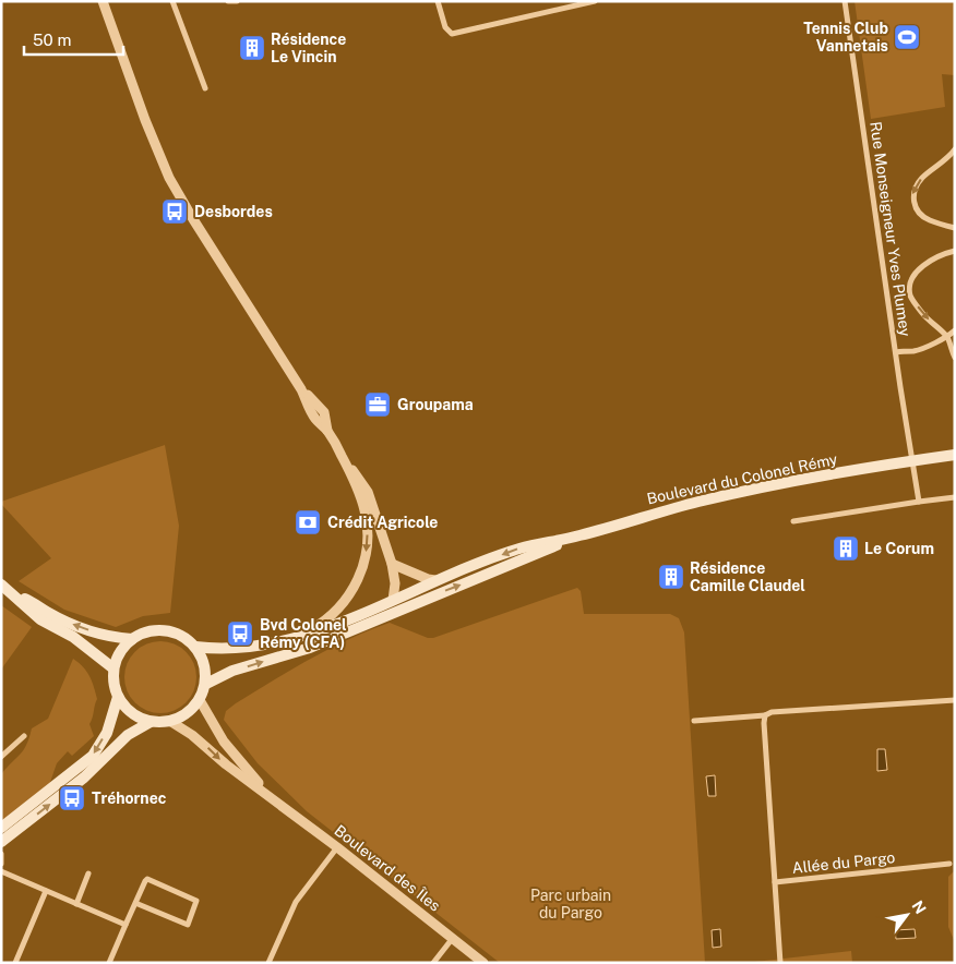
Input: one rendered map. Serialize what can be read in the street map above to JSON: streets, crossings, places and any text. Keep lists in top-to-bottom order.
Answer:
{
  "streets": {
    "main road": ["Boulevard du Colonel Rémy"],
    "street": ["Rue Monseigneur Yves Plumey", "Allée du Pargo", "Boulevard des Îles"]
  },
  "crossings": [
    ["Rue Monseigneur Yves Plumey", "Boulevard du Colonel Rémy"],
    ["Boulevard du Colonel Rémy", "Boulevard des Îles"]
  ],
  "parks": ["Parc urbain du Pargo"],
  "places": {
    "sports": ["Tennis Club Vannetais"],
    "building": ["Résidence Le Vincin", "Le Corum", "Résidence Camille Claudel"],
    "bus stop": ["Desbordes", "Bvd Colonel Rémy (CFA)", "Tréhornec"],
    "office": ["Groupama"],
    "bank": ["Crédit Agricole"]
  },
  "scale_bar": "50 m",
  "north": "top right"
}
